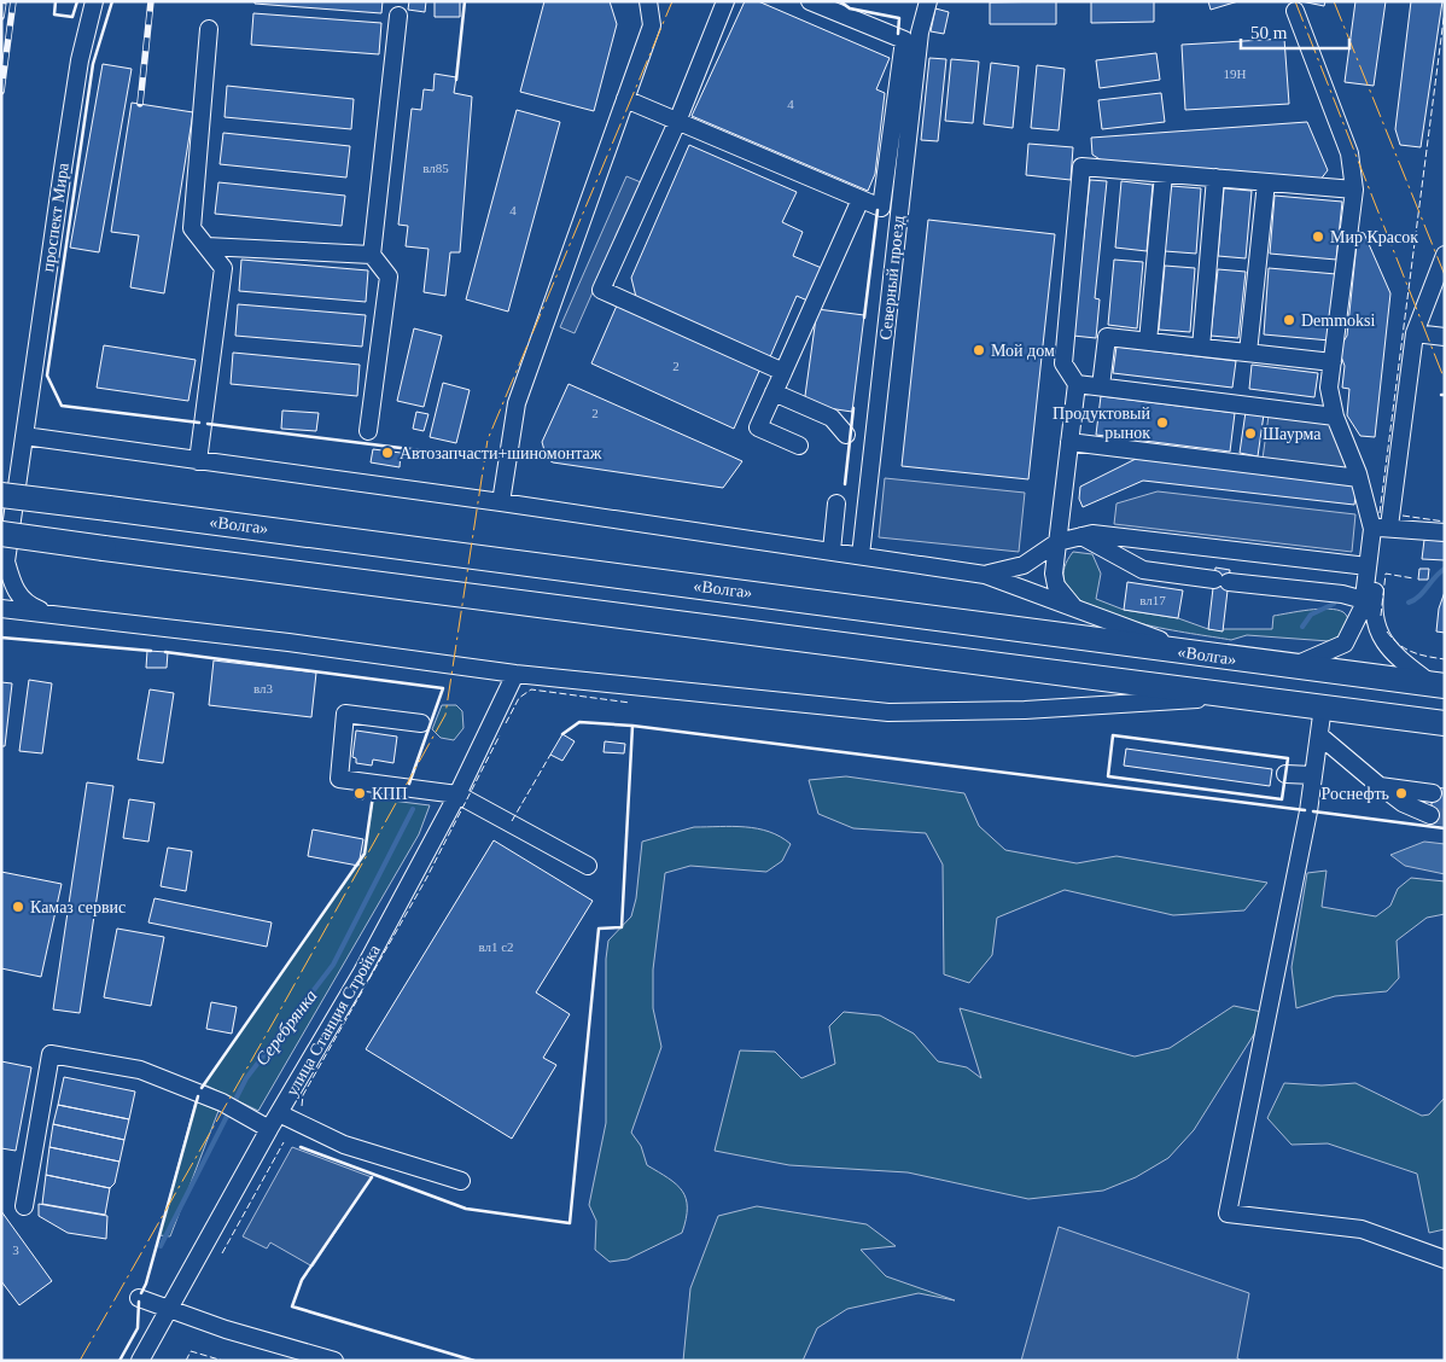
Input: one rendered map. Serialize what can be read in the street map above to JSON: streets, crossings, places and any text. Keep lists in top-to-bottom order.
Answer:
{
  "streets": {
    "highway": ["«Волга»"],
    "street": ["проспект Мира", "Северный проезд", "улица Станция Стройка"]
  },
  "water": ["Серебрянка"],
  "places": [
    "Мир Красок",
    "Demmoksi",
    "Мой дом",
    "Продуктовый рынок",
    "Шаурма",
    "Автозапчасти+шиномонтаж",
    "КПП",
    "Роснефть",
    "Камаз сервис"
  ],
  "house_numbers": [
    "19Н",
    "4",
    "вл85",
    "4",
    "2",
    "2",
    "вл17",
    "вл3",
    "вл1 с2",
    "3"
  ],
  "scale_bar": "50 m"
}
